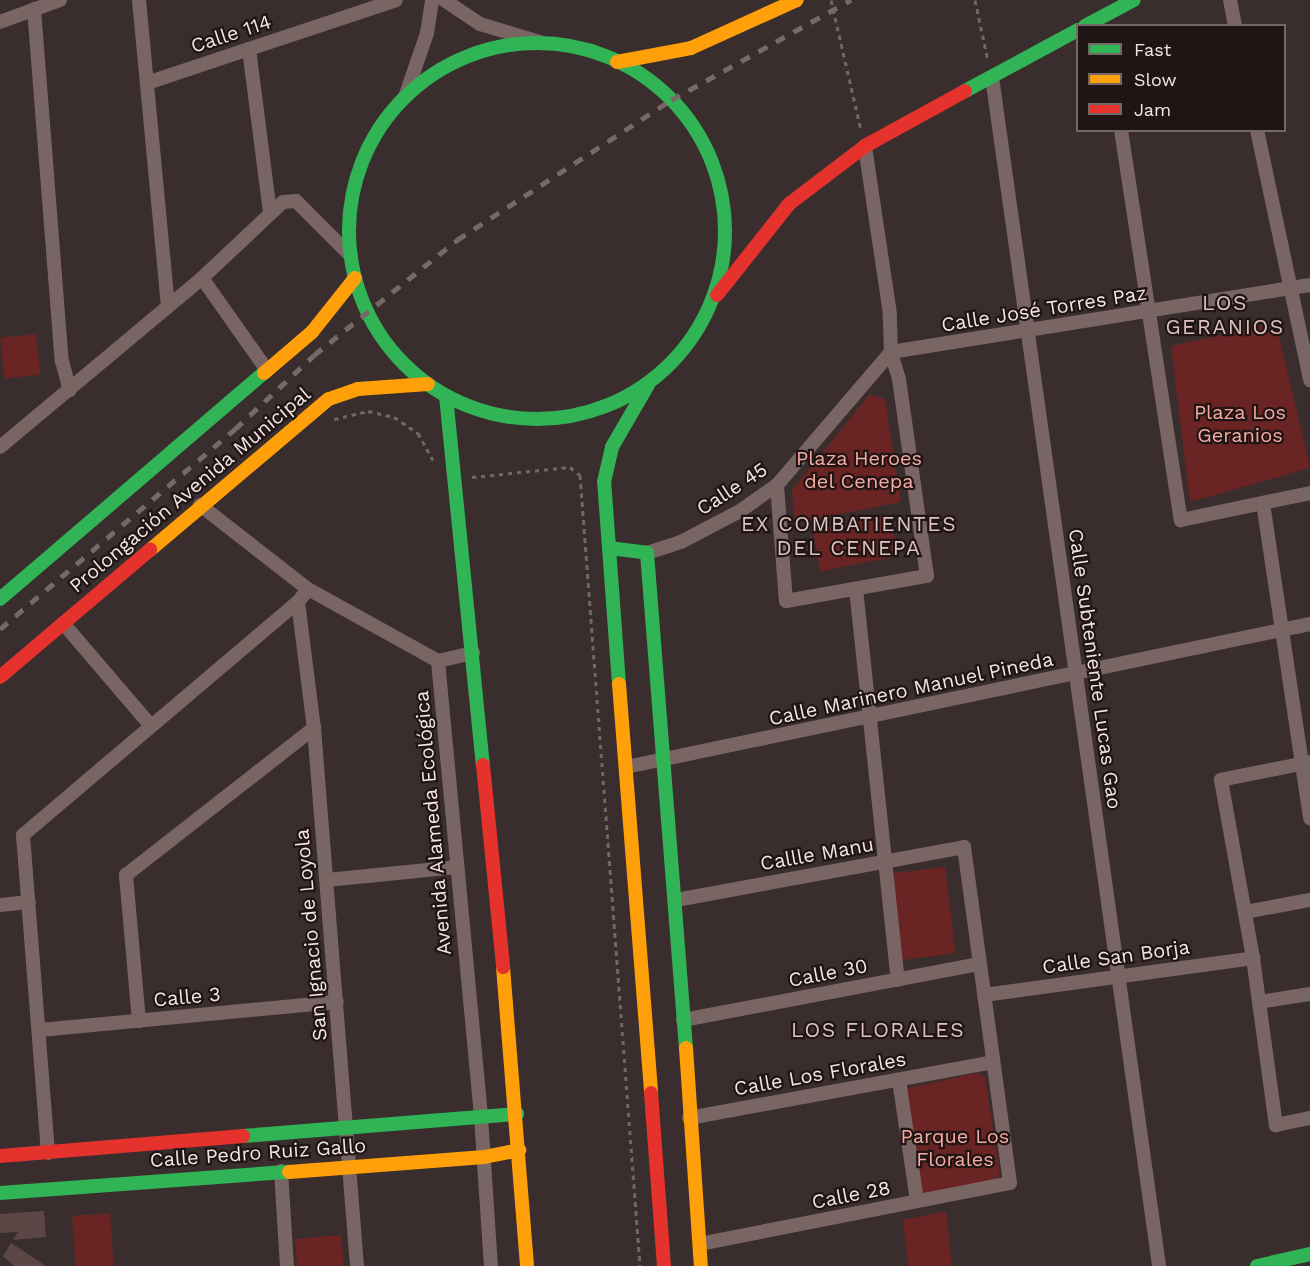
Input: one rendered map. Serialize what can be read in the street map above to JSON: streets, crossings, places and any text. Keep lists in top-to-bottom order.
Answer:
{
  "streets": {
    "main road": ["Prolongación Avenida Municipal", "Calle Pedro Ruiz Gallo"],
    "street": [
      "Calle 114",
      "Calle José Torres Paz",
      "Calle 45",
      "Calle Subteniente Lucas Gao",
      "Calle Marinero Manuel Pineda",
      "Avenida Alameda Ecológica",
      "Callle Manu",
      "San Ignacio de Loyola",
      "Calle San Borja",
      "Calle 30",
      "Calle 3",
      "Calle Los Florales",
      "Calle 28"
    ]
  },
  "crossings": [
    ["Calle José Torres Paz", "Calle 45"],
    ["Calle José Torres Paz", "Calle Subteniente Lucas Gao"],
    ["Prolongación Avenida Municipal", "Avenida Alameda Ecológica"],
    ["Calle Subteniente Lucas Gao", "Calle Marinero Manuel Pineda"],
    ["Calle Subteniente Lucas Gao", "Calle San Borja"],
    ["Avenida Alameda Ecológica", "Calle Pedro Ruiz Gallo"],
    ["Callle Manu", "Calle 30"],
    ["San Ignacio de Loyola", "Calle 3"],
    ["San Ignacio de Loyola", "Calle Pedro Ruiz Gallo"],
    ["Calle Los Florales", "Calle 28"]
  ],
  "districts": ["LOS GERANIOS", "EX COMBATIENTES DEL CENEPA", "LOS FLORALES"],
  "parks": ["Plaza Los Geranios", "Plaza Heroes del Cenepa", "Parque Los Florales"],
  "legend": ["Fast", "Slow", "Jam"]
}
